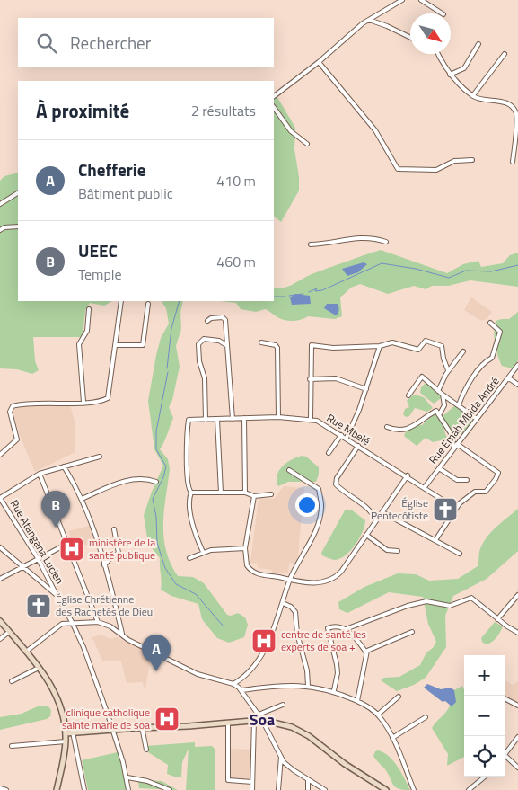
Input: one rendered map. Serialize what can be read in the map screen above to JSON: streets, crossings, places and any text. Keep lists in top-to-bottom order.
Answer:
{
  "streets": {
    "street": ["Rue Emah Mbida André", "Rue Mbelé", "Rue Atangana Lucien"]
  },
  "crossings": [
    ["Rue Emah Mbida André", "Rue Mbelé"]
  ],
  "districts": ["Soa"],
  "places": {
    "church": ["Église Pentecôtiste", "Église Chrétienne des Rachetés de Dieu"],
    "hospital": ["ministère de la santé publique", "centre de santé les experts de soa +", "clinique catholique sainte marie de soa"]
  },
  "north": "bottom right",
  "page": {
    "search": "Rechercher",
    "heading": ["À proximité", "2 résultats"],
    "list": [
      {
        "mark": "A",
        "name": "Chefferie",
        "note": "Bâtiment public",
        "value": "410 m"
      },
      {
        "mark": "B",
        "name": "UEEC",
        "note": "Temple",
        "value": "460 m"
      }
    ],
    "pins": ["B", "A"],
    "map_buttons": ["+", "−"]
  }
}
